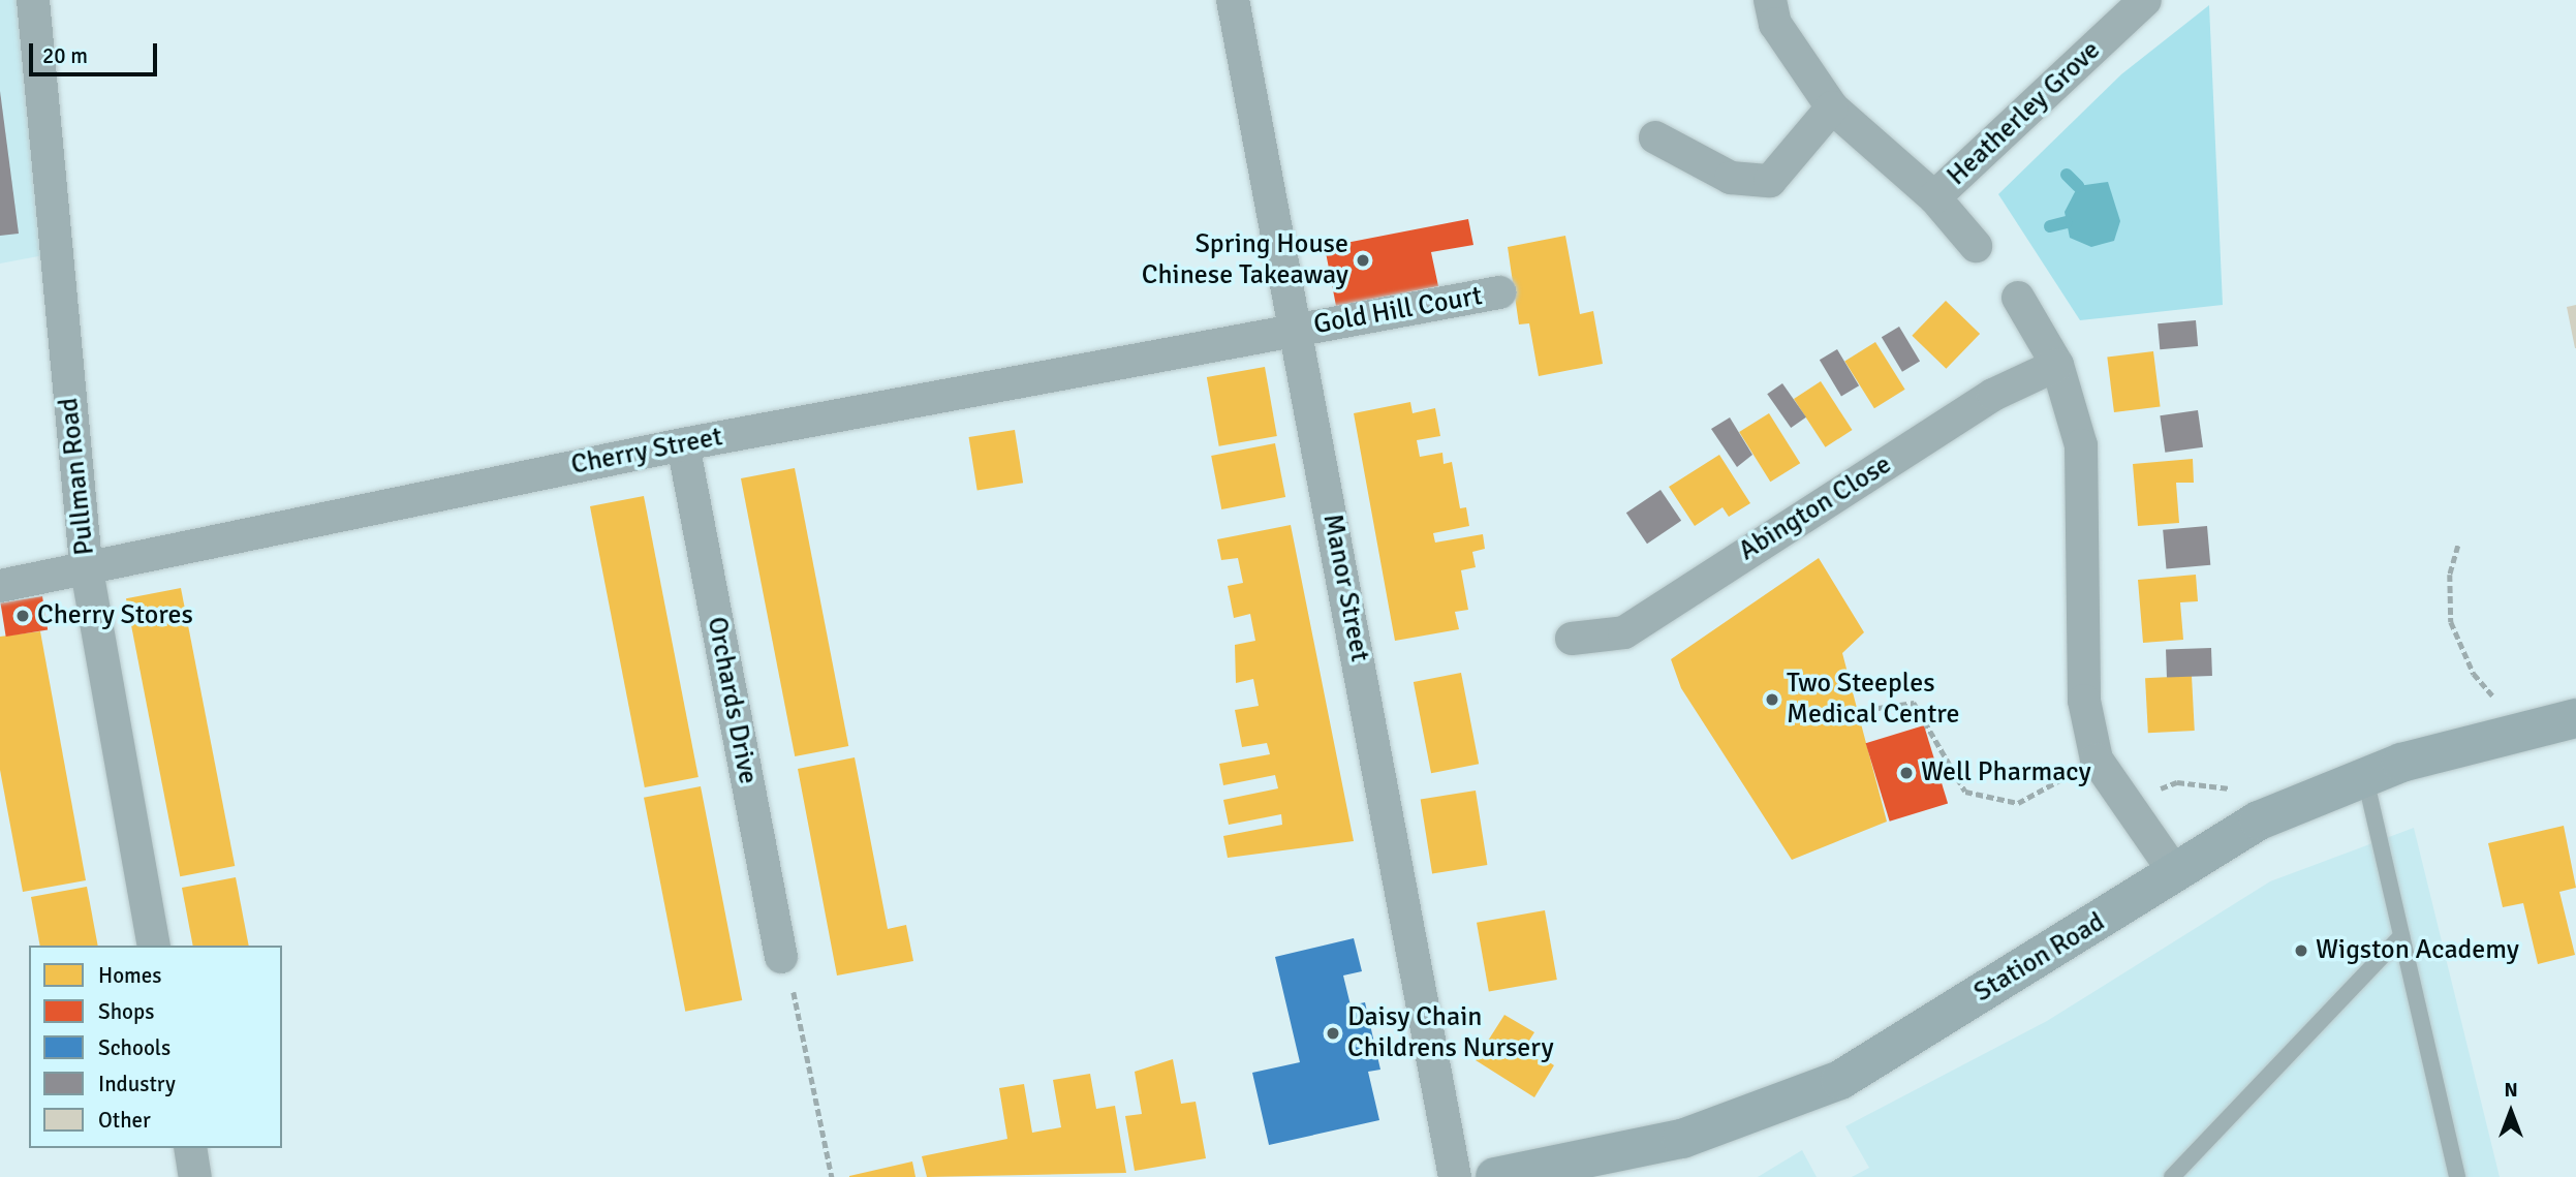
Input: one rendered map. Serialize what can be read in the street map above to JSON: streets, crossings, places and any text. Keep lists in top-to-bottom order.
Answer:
{
  "streets": {
    "main road": ["Station Road"],
    "street": [
      "Heatherley Grove",
      "Gold Hill Court",
      "Cherry Street",
      "Pullman Road",
      "Abington Close",
      "Manor Street",
      "Orchards Drive"
    ]
  },
  "crossings": [
    ["Gold Hill Court", "Cherry Street"],
    ["Gold Hill Court", "Manor Street"],
    ["Cherry Street", "Pullman Road"],
    ["Cherry Street", "Manor Street"],
    ["Cherry Street", "Orchards Drive"]
  ],
  "places": [
    "Spring House Chinese Takeaway",
    "Cherry Stores",
    "Two Steeples Medical Centre",
    "Well Pharmacy",
    "Wigston Academy",
    "Daisy Chain Childrens Nursery"
  ],
  "legend": [
    "Homes",
    "Shops",
    "Schools",
    "Industry",
    "Other"
  ],
  "scale_bar": "20 m",
  "north": "top"
}
